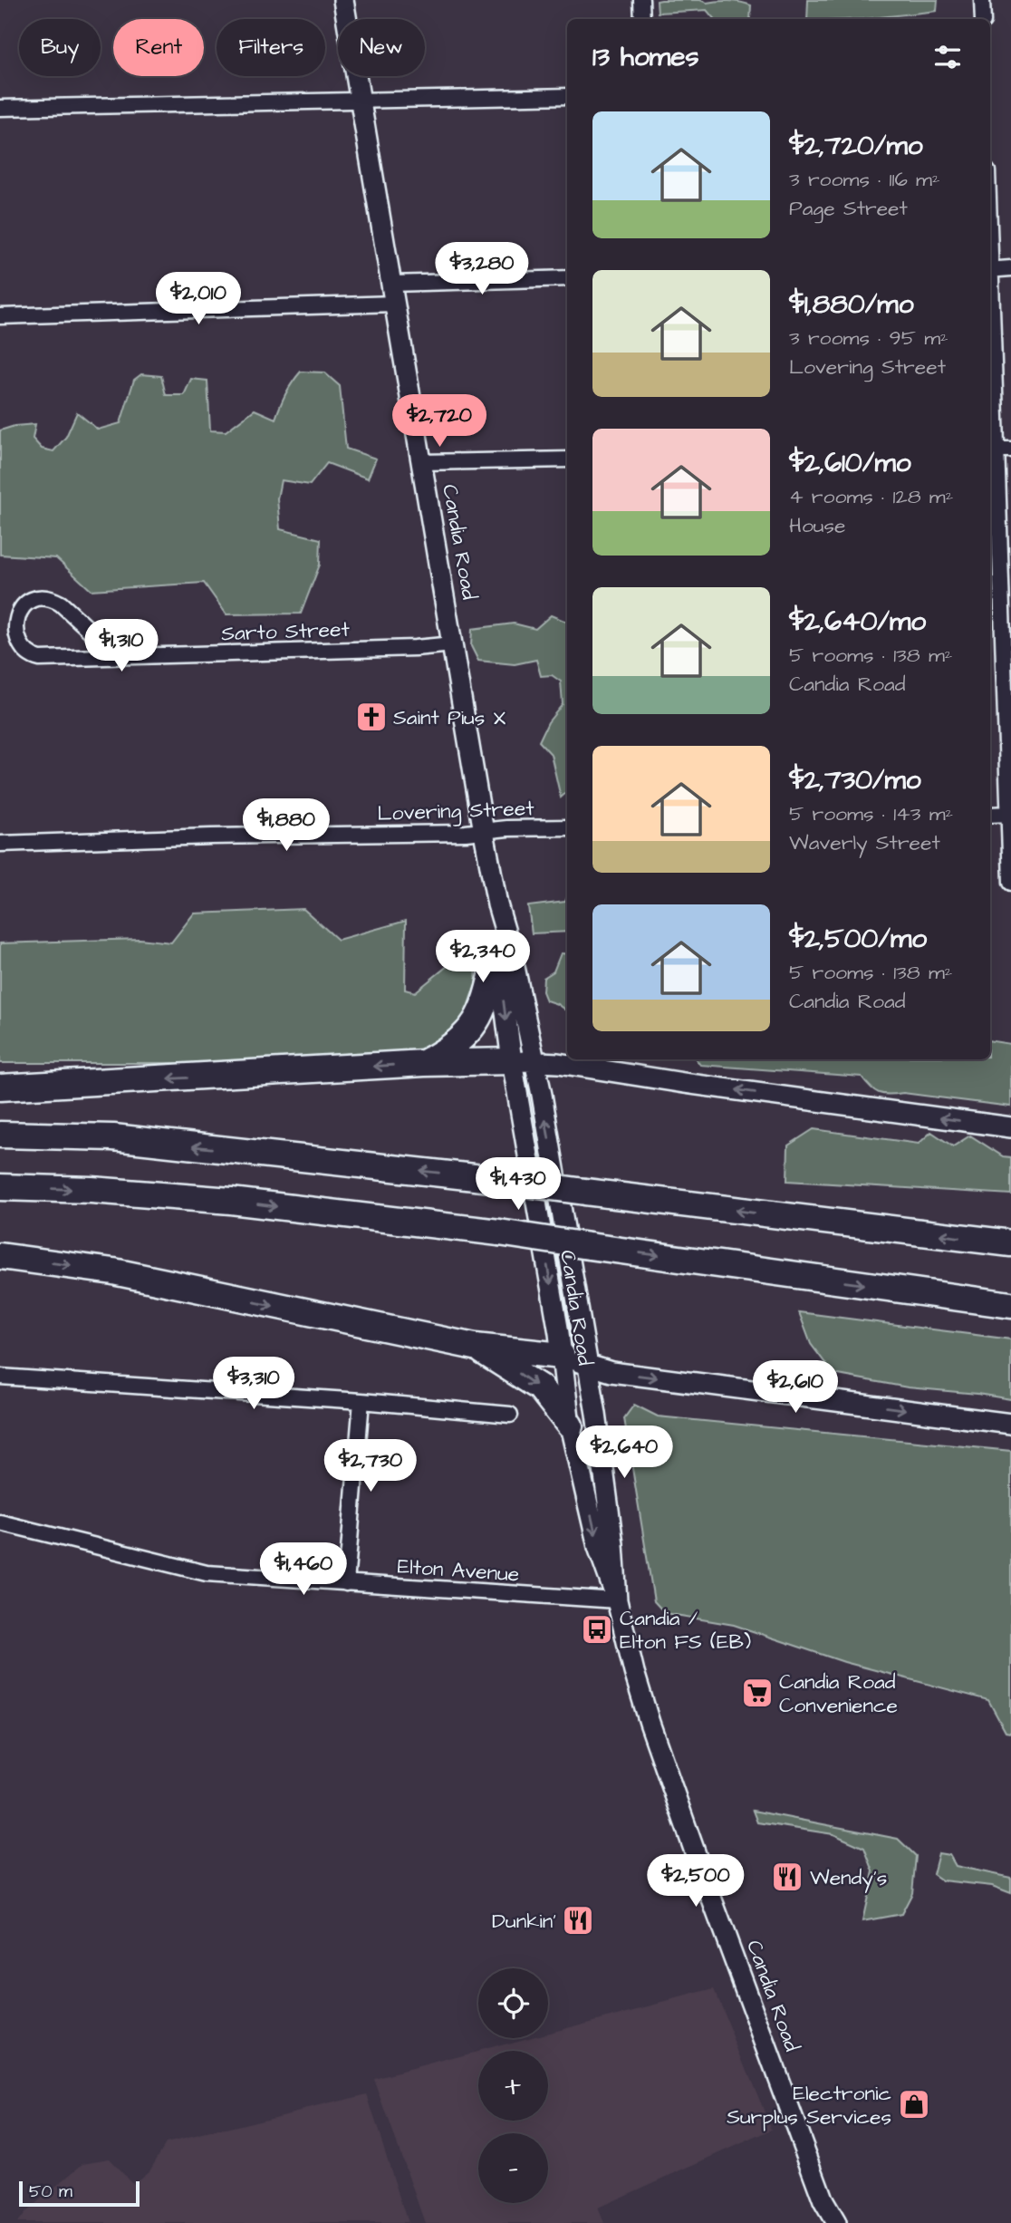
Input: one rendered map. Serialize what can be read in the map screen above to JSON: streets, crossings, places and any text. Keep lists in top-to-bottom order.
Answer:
{
  "streets": {
    "main road": ["Candia Road"],
    "street": ["Sarto Street", "Lovering Street", "Elton Avenue"]
  },
  "crossings": [
    ["Candia Road", "Sarto Street"],
    ["Candia Road", "Lovering Street"],
    ["Candia Road", "Elton Avenue"]
  ],
  "places": {
    "church": ["Saint Pius X"],
    "bus stop": ["Candia / Elton FS (EB)"],
    "supermarket": ["Candia Road Convenience"],
    "restaurant": ["Wendy's", "Dunkin'"],
    "shop": ["Electronic Surplus Services"]
  },
  "scale_bar": "50 m",
  "page": {
    "chip": [
      "Buy",
      "Rent",
      "Filters",
      "New"
    ],
    "heading": "13 homes",
    "list": [
      {
        "name": "$2,720/mo",
        "note": "3 rooms · 116 m² · Page Street"
      },
      {
        "name": "$1,880/mo",
        "note": "3 rooms · 95 m² · Lovering Street"
      },
      {
        "name": "$2,610/mo",
        "note": "4 rooms · 128 m² · House"
      },
      {
        "name": "$2,640/mo",
        "note": "5 rooms · 138 m² · Candia Road"
      },
      {
        "name": "$2,730/mo",
        "note": "5 rooms · 143 m² · Waverly Street"
      },
      {
        "name": "$2,500/mo",
        "note": "5 rooms · 138 m² · Candia Road"
      }
    ],
    "price": [
      "$3,280",
      "$2,010",
      "$2,720",
      "$1,310",
      "$1,880",
      "$2,340",
      "$1,430",
      "$3,310",
      "$2,610",
      "$2,640",
      "$2,730",
      "$1,460",
      "$2,500"
    ],
    "map_buttons": ["+", "−"],
    "scale": "50 m"
  }
}
